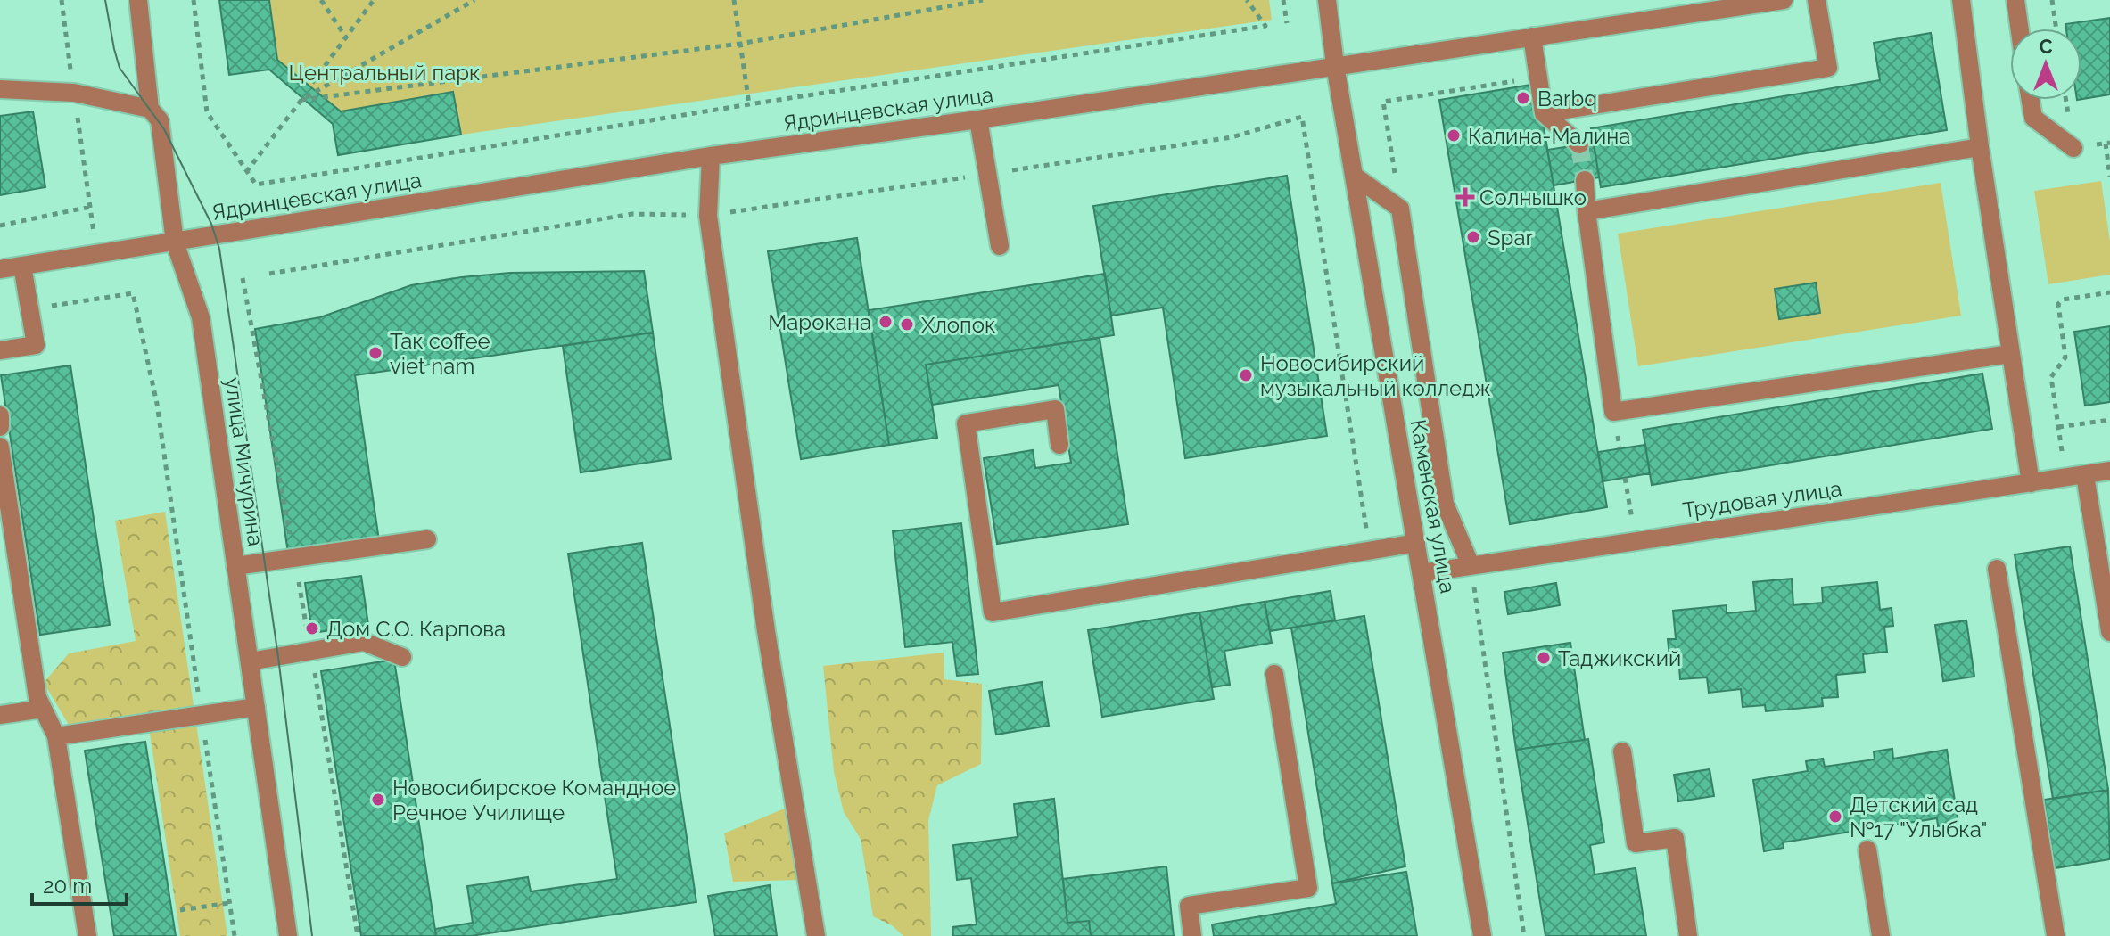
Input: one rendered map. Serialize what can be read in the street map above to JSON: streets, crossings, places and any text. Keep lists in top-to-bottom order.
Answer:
{
  "streets": {
    "street": [
      "Ядринцевская улица",
      "улица Мичурина",
      "Трудовая улица",
      "Каменская улица"
    ]
  },
  "crossings": [
    ["Ядринцевская улица", "улица Мичурина"],
    ["Ядринцевская улица", "Каменская улица"],
    ["Трудовая улица", "Каменская улица"]
  ],
  "parks": ["Центральный парк"],
  "places": {
    "other": [
      "Barbq",
      "Калина-Малина",
      "Spar",
      "Марокана",
      "Хлопок",
      "Так coffee viet nam",
      "Новосибирский музыкальный колледж",
      "Дом С.О. Карпова",
      "Таджикский",
      "Новосибирское Командное Речное Училище",
      "Детский сад №17 \"Улыбка\""
    ],
    "health": ["Солнышко"]
  },
  "scale_bar": "20 m",
  "north": "top"
}
